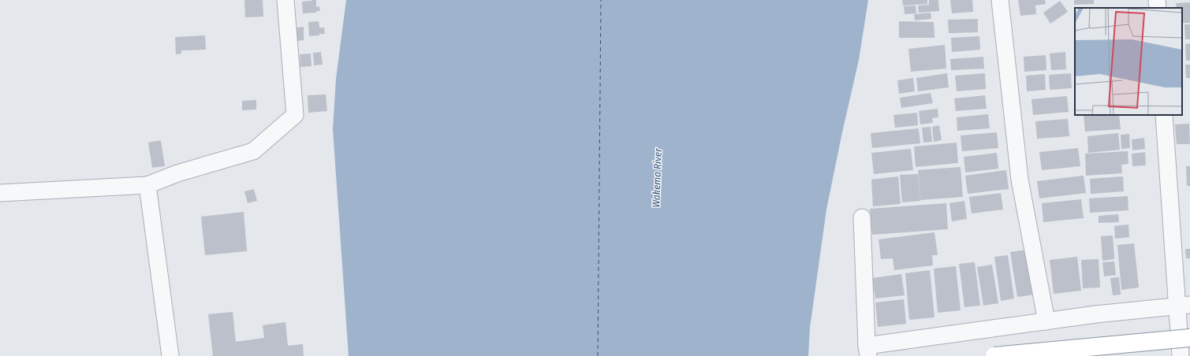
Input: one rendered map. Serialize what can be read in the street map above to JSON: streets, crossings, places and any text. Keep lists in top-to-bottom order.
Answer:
{
  "water": ["Wakema River"]
}
